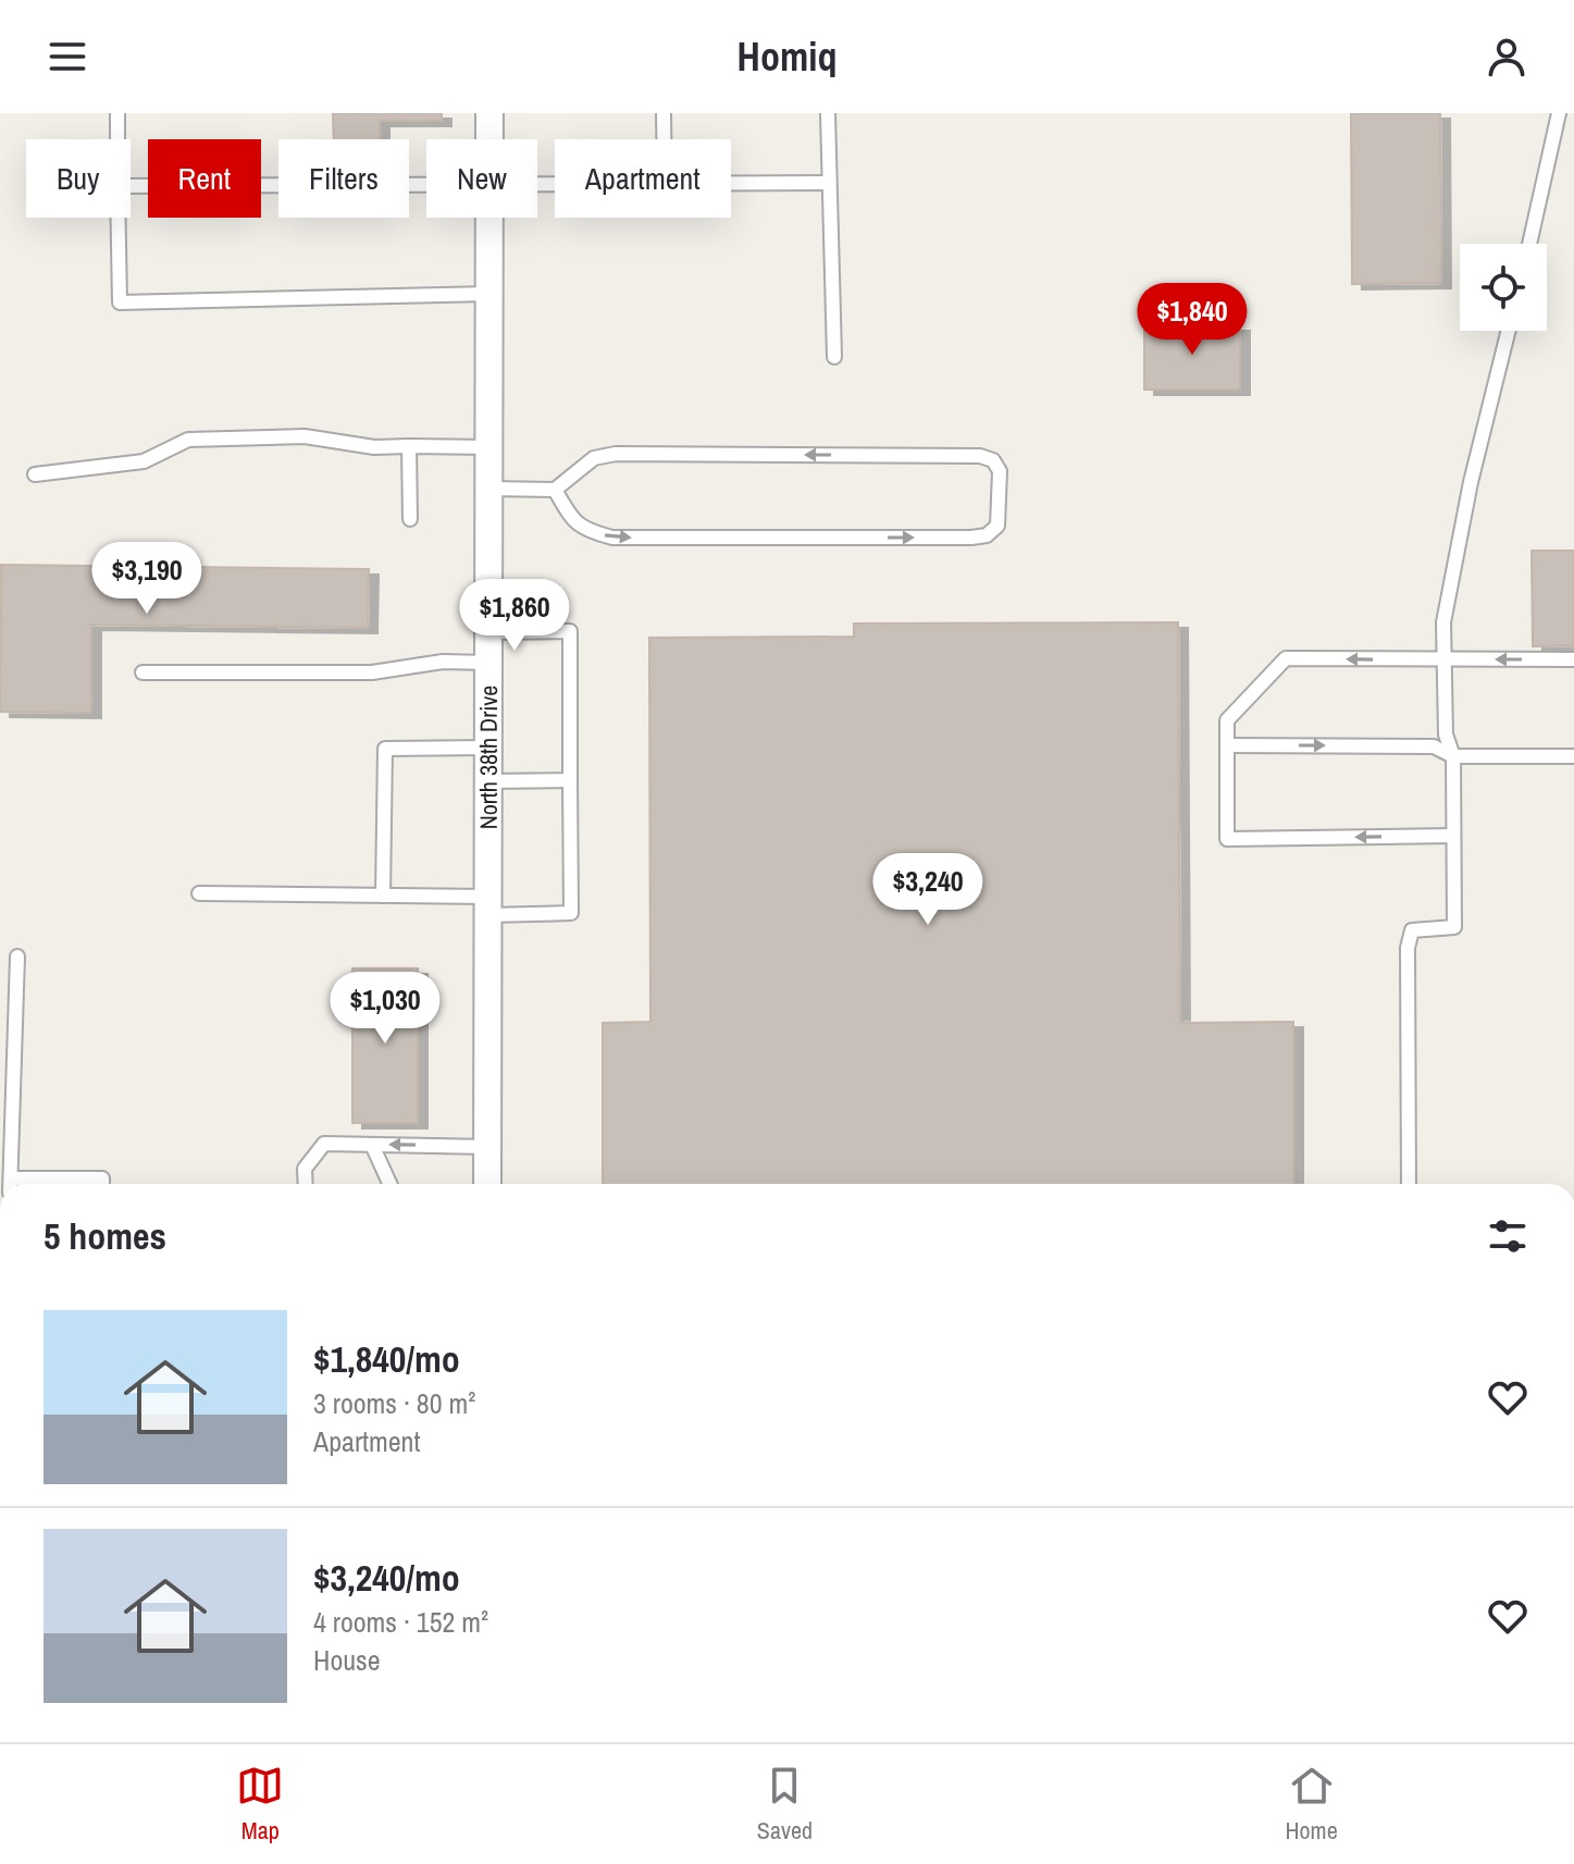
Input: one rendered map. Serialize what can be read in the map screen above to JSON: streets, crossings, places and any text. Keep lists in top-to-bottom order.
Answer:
{
  "streets": {
    "street": ["North 38th Drive"]
  },
  "page": {
    "header": "Homiq",
    "chip": [
      "Buy",
      "Rent",
      "Filters",
      "New",
      "Apartment"
    ],
    "price": [
      "$1,840",
      "$3,190",
      "$1,860",
      "$3,240",
      "$1,030"
    ],
    "heading": "5 homes",
    "list": [
      {
        "name": "$1,840/mo",
        "note": "3 rooms · 80 m² · Apartment"
      },
      {
        "name": "$3,240/mo",
        "note": "4 rooms · 152 m² · House"
      }
    ],
    "tabs": ["Map", "Saved", "Home"]
  }
}
